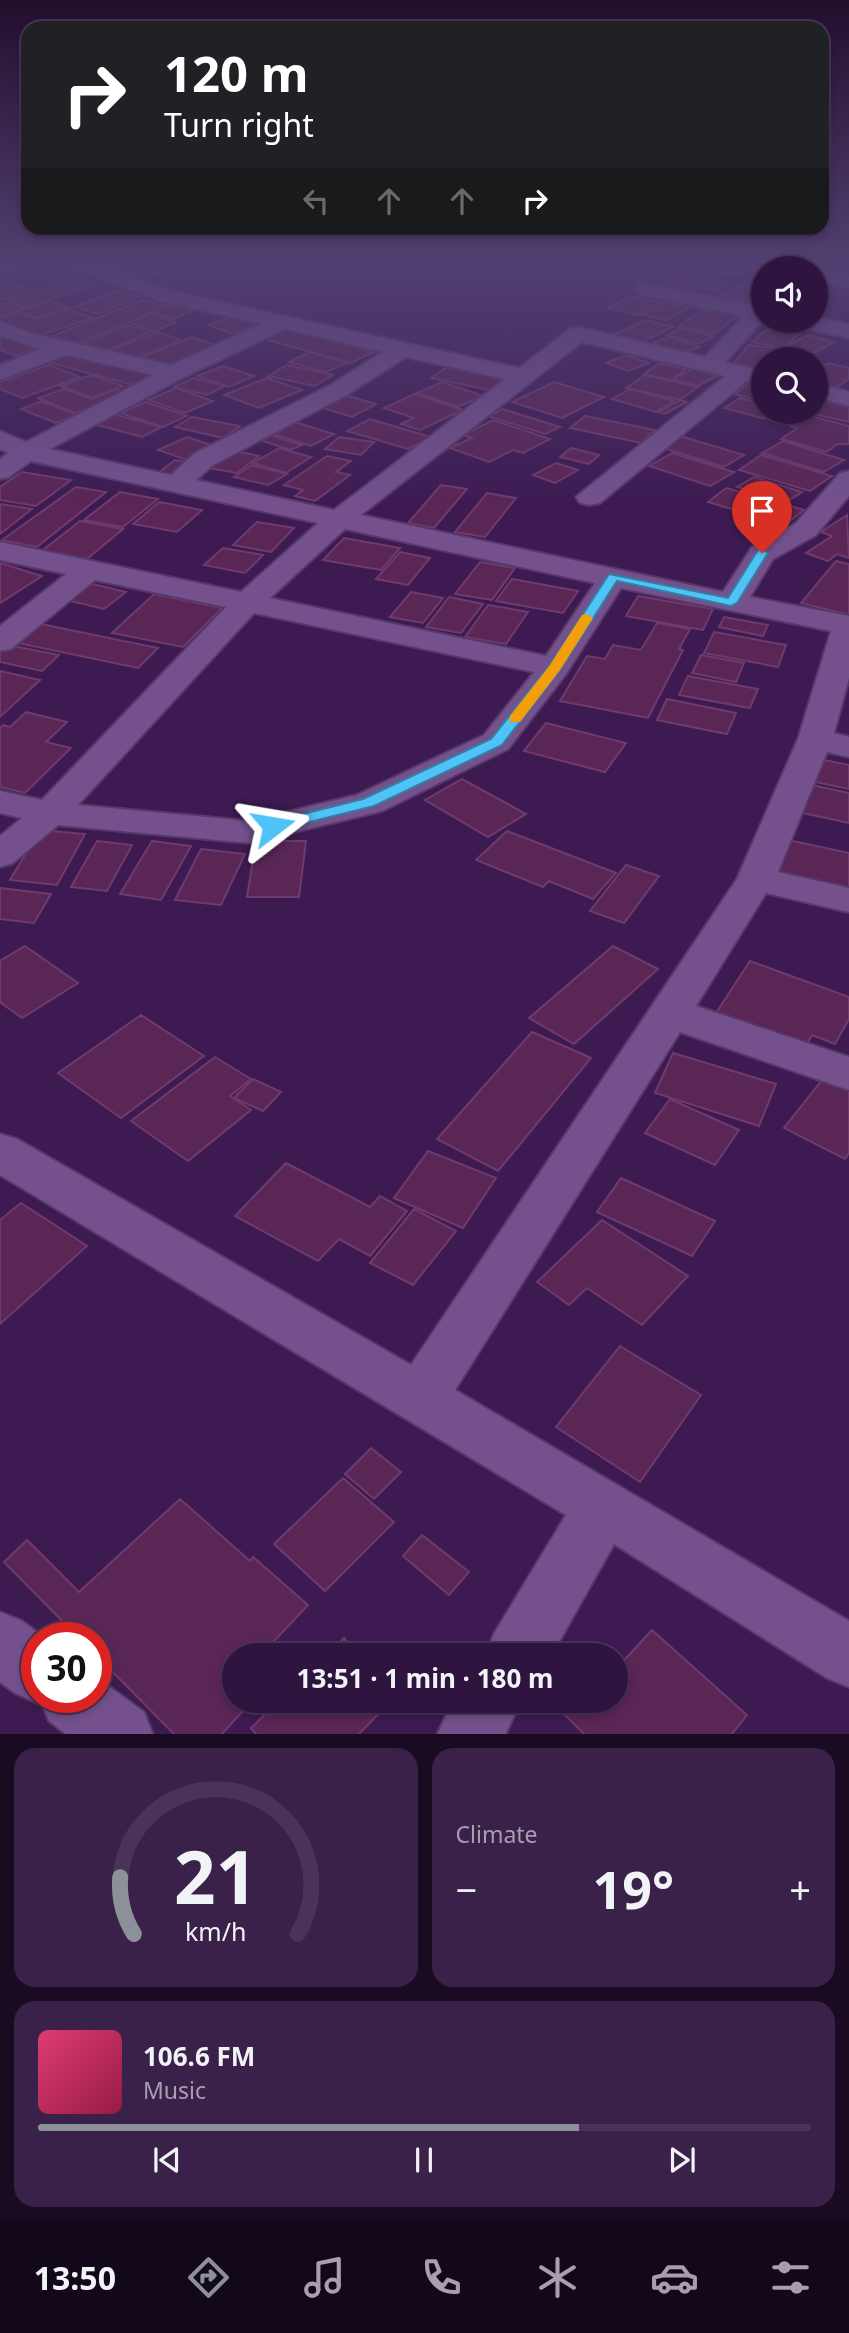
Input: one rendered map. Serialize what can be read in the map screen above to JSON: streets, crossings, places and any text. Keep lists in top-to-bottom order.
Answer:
{
  "page": {
    "turn": ["120 m", "Turn right"],
    "limit": "30",
    "trip": "13:51 · 1 min · 180 m",
    "tile": "Climate",
    "heat": ["−", "19°", "+"],
    "song": ["106.6 FM", "Music"],
    "tabs": "13:50",
    "gauge": ["21", "km/h"]
  }
}
